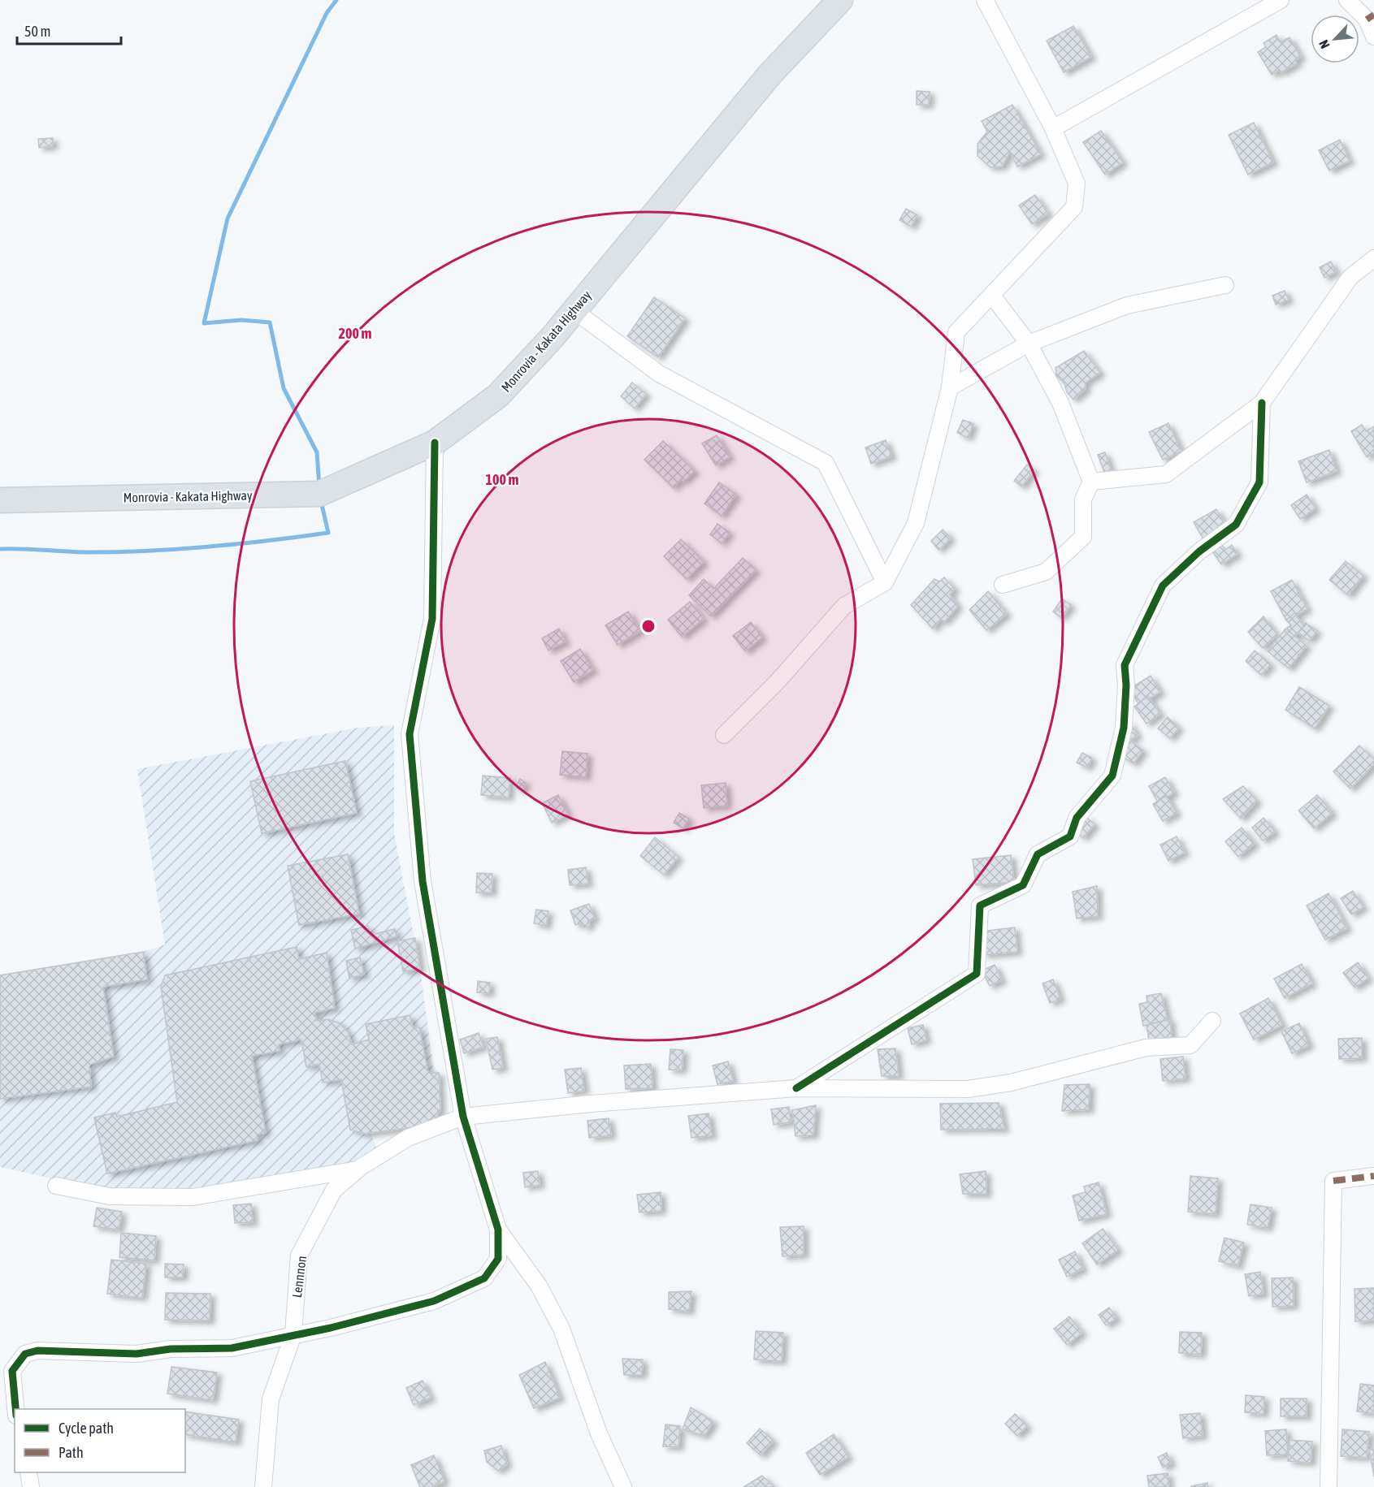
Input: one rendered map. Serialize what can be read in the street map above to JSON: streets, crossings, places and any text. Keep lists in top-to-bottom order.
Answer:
{
  "streets": {
    "highway": ["Monrovia - Kakata Highway"],
    "street": ["Lennnon"]
  },
  "legend": ["Cycle path", "Path"],
  "scale_bar": "50 m",
  "north": "bottom left",
  "rings": ["200 m", "100 m"]
}
